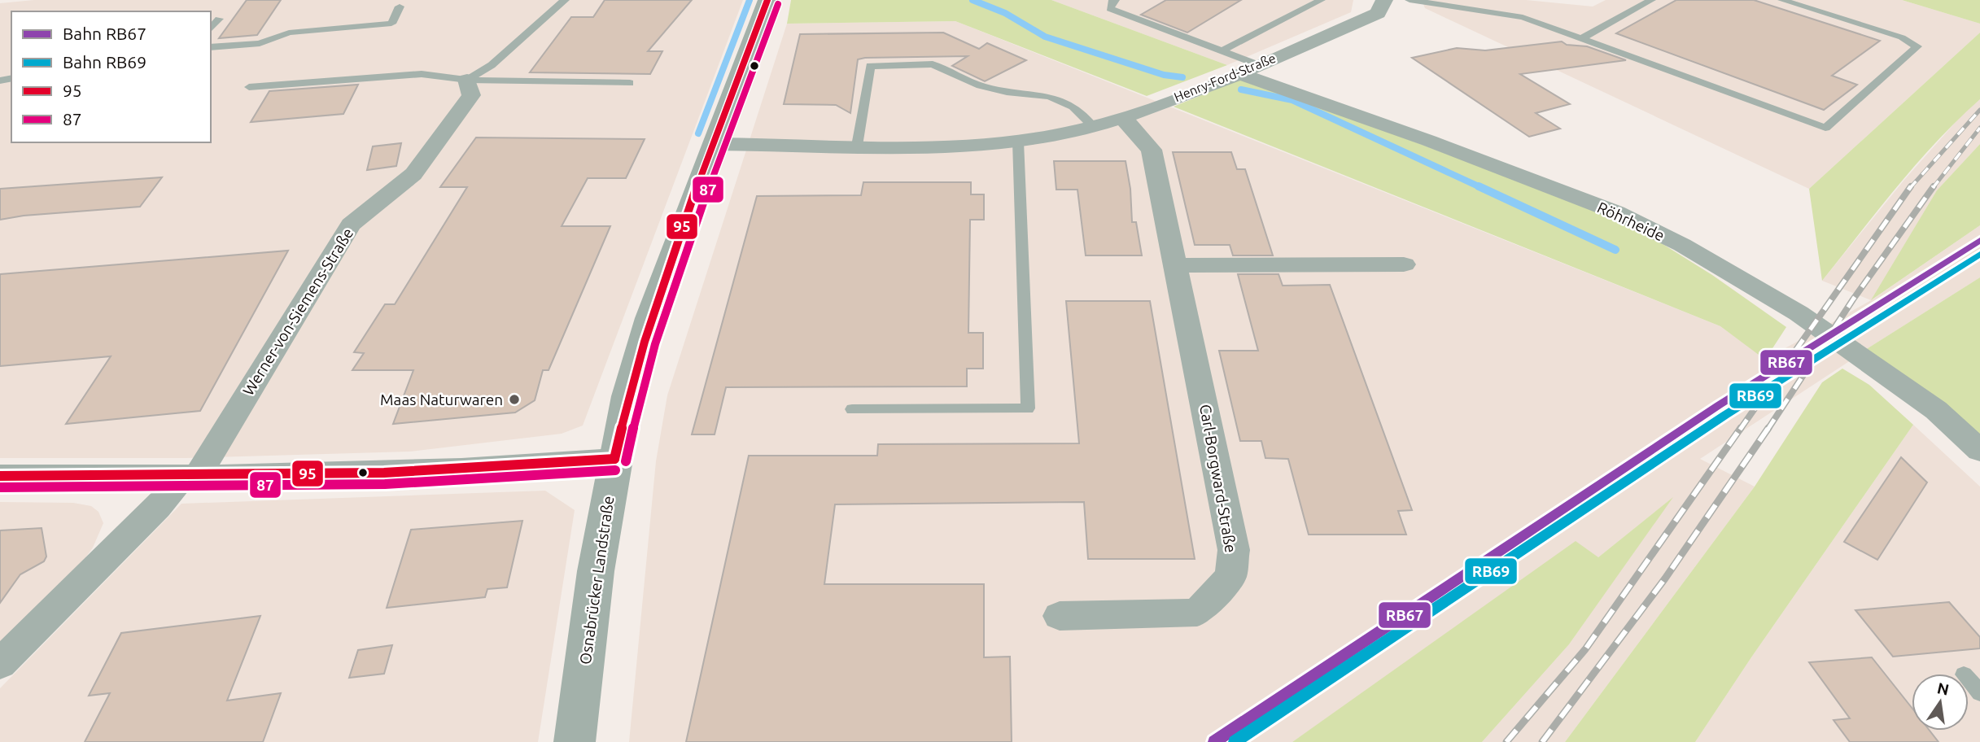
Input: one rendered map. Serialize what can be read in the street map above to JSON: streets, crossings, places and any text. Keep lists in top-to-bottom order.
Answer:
{
  "streets": {
    "street": [
      "Henry-Ford-Straße",
      "Röhrheide",
      "Werner-von-Siemens-Straße",
      "Carl-Borgward-Straße",
      "Osnabrücker Landstraße"
    ]
  },
  "crossings": [
    ["Henry-Ford-Straße", "Röhrheide"],
    ["Henry-Ford-Straße", "Carl-Borgward-Straße"],
    ["Henry-Ford-Straße", "Osnabrücker Landstraße"]
  ],
  "places": ["Maas Naturwaren"],
  "lines": [
    "transit line 95",
    "transit line 87",
    "rail line RB67",
    "rail line RB69"
  ],
  "legend": [
    "Bahn RB67",
    "Bahn RB69",
    "95",
    "87"
  ],
  "north": "top"
}
